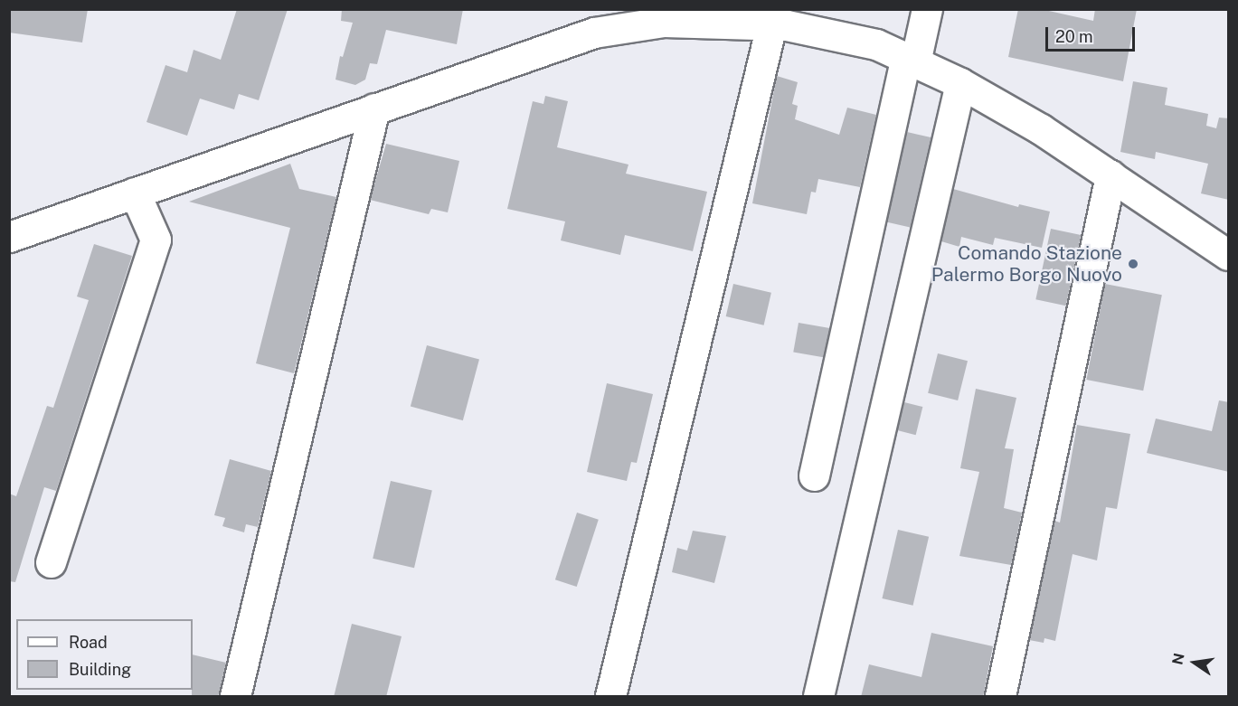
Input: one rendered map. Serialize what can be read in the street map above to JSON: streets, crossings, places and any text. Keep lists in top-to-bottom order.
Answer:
{
  "places": ["Comando Stazione Palermo Borgo Nuovo"],
  "legend": ["Road", "Building"],
  "scale_bar": "20 m",
  "north": "left"
}
